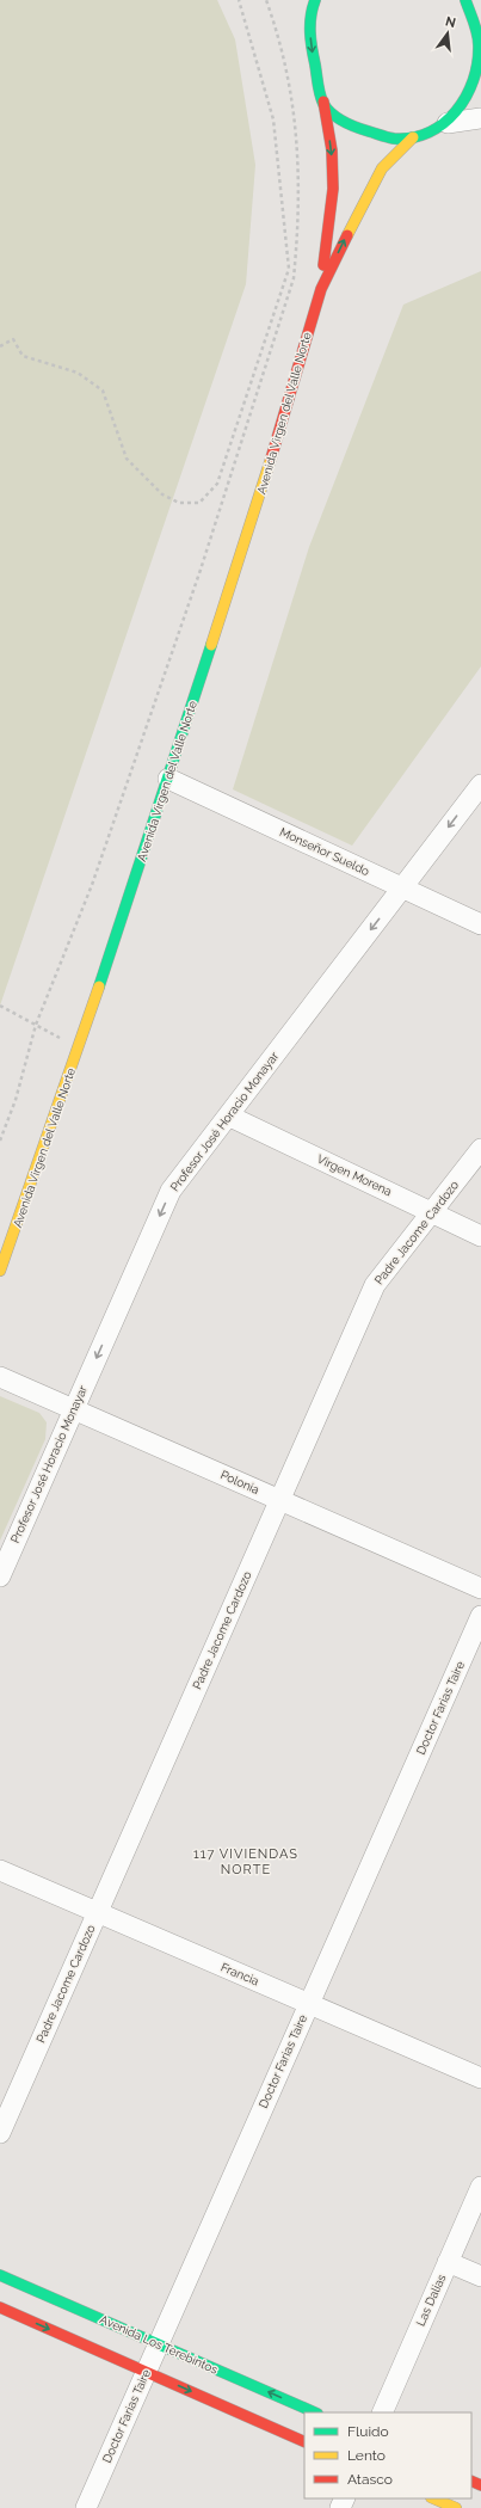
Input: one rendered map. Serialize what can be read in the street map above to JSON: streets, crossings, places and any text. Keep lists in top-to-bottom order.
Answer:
{
  "streets": {
    "main road": ["Avenida Virgen del Valle Norte", "Avenida Los Terebintos"],
    "street": [
      "Monseñor Sueldo",
      "Profesor José Horacio Monayar",
      "Virgen Morena",
      "Padre Jacome Cardozo",
      "Polonia",
      "Doctor Farias Taire",
      "Francia",
      "Las Dalias"
    ]
  },
  "crossings": [
    ["Avenida Virgen del Valle Norte", "Monseñor Sueldo"],
    ["Monseñor Sueldo", "Profesor José Horacio Monayar"],
    ["Profesor José Horacio Monayar", "Virgen Morena"],
    ["Profesor José Horacio Monayar", "Polonia"],
    ["Virgen Morena", "Padre Jacome Cardozo"],
    ["Padre Jacome Cardozo", "Polonia"],
    ["Padre Jacome Cardozo", "Francia"],
    ["Doctor Farias Taire", "Francia"],
    ["Doctor Farias Taire", "Avenida Los Terebintos"]
  ],
  "one_way": ["Profesor José Horacio Monayar"],
  "districts": ["117 VIVIENDAS NORTE"],
  "legend": ["Fluido", "Lento", "Atasco"],
  "north": "top"
}
